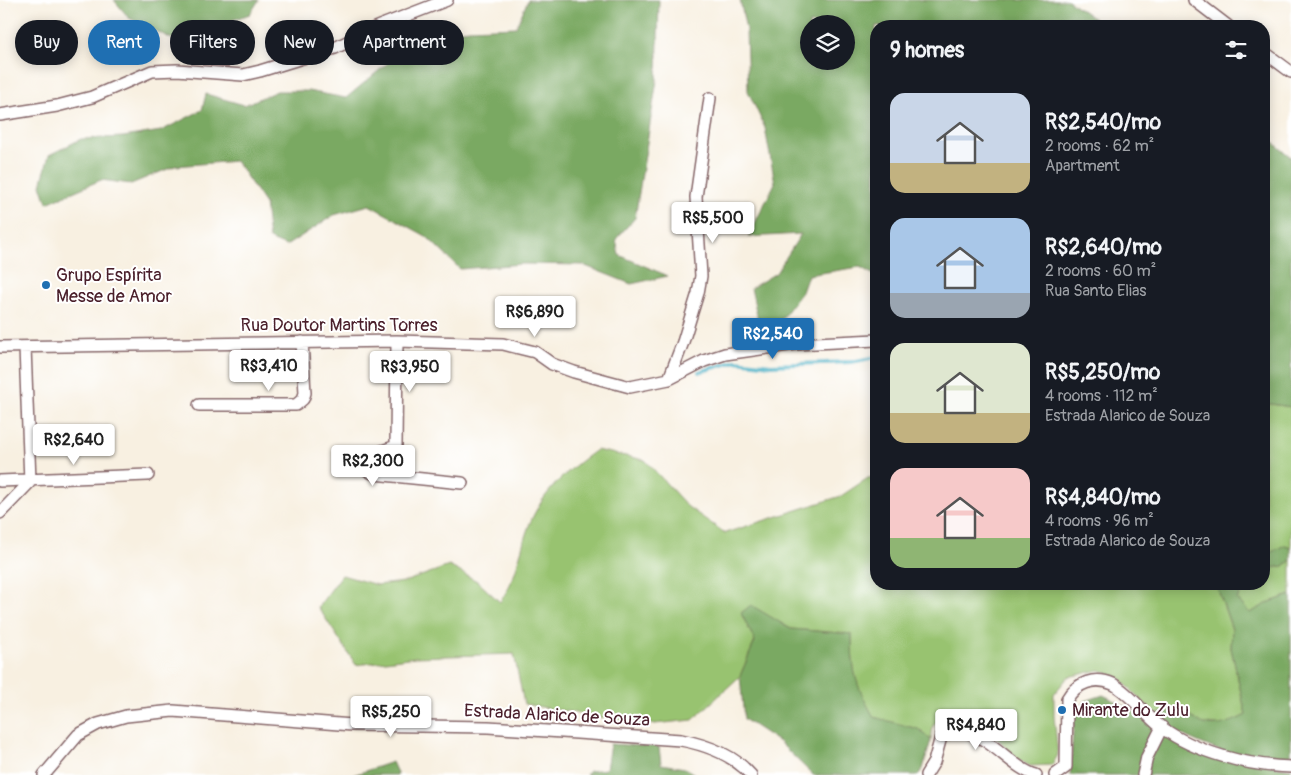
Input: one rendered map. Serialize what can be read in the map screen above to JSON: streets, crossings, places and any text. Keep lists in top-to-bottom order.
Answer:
{
  "streets": {
    "street": ["Rua Doutor Martins Torres", "Estrada Alarico de Souza"]
  },
  "places": ["Grupo Espírita Messe de Amor", "Mirante do Zulu"],
  "page": {
    "chip": [
      "Buy",
      "Rent",
      "Filters",
      "New",
      "Apartment"
    ],
    "heading": "9 homes",
    "list": [
      {
        "name": "R$2,540/mo",
        "note": "2 rooms · 62 m² · Apartment"
      },
      {
        "name": "R$2,640/mo",
        "note": "2 rooms · 60 m² · Rua Santo Elias"
      },
      {
        "name": "R$5,250/mo",
        "note": "4 rooms · 112 m² · Estrada Alarico de Souza"
      },
      {
        "name": "R$4,840/mo",
        "note": "4 rooms · 96 m² · Estrada Alarico de Souza"
      }
    ],
    "price": [
      "R$5,500",
      "R$6,890",
      "R$2,540",
      "R$3,410",
      "R$3,950",
      "R$2,640",
      "R$2,300",
      "R$5,250",
      "R$4,840"
    ]
  }
}
